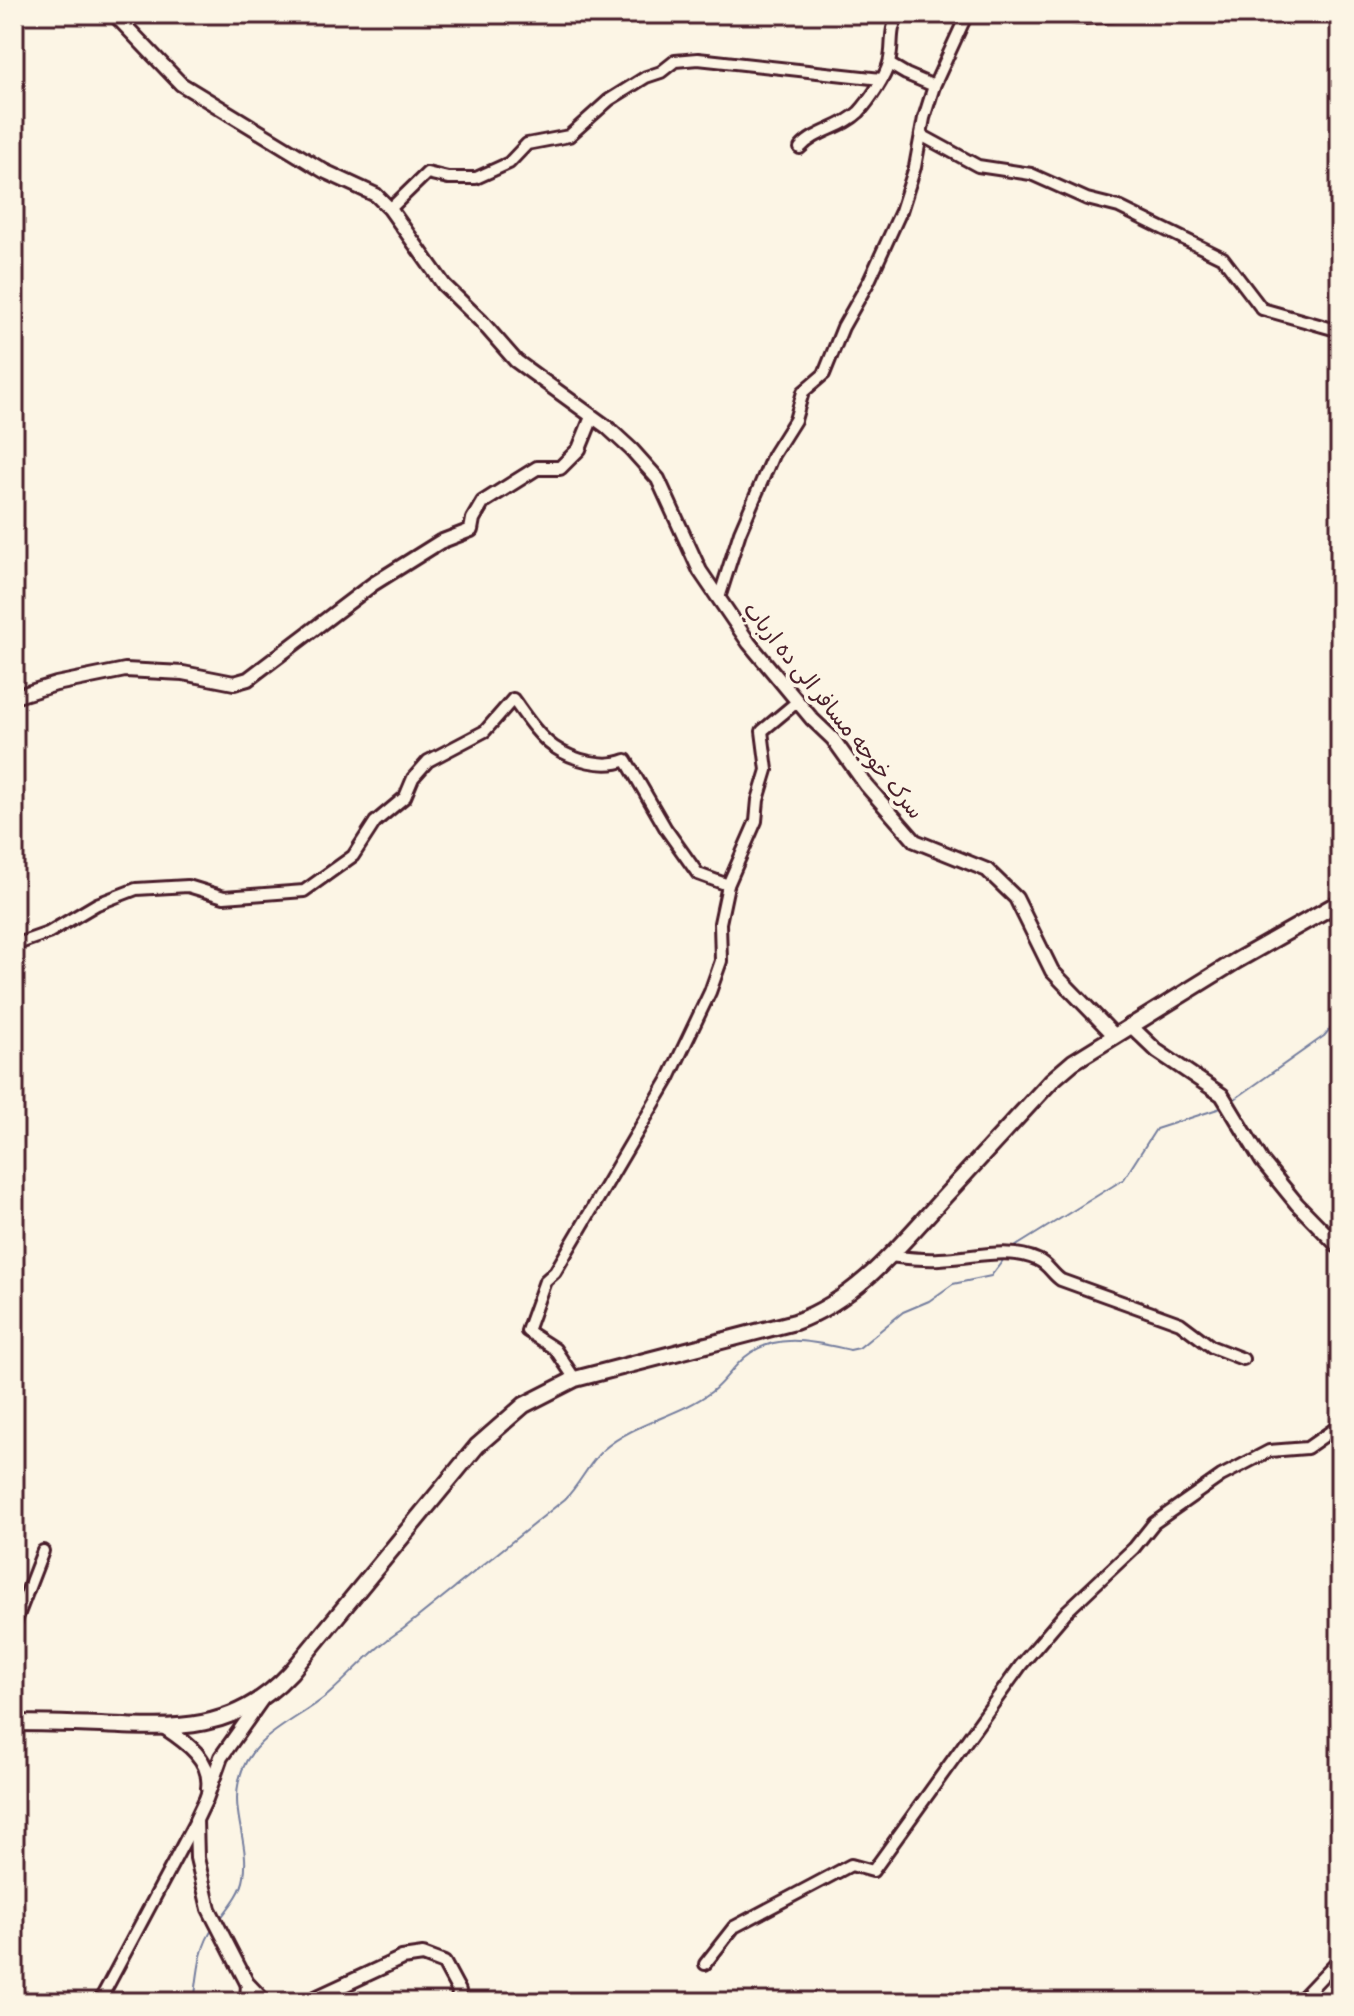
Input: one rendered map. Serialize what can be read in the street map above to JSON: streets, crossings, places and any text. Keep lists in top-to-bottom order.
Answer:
{
  "streets": {
    "street": ["سرک خوجه مسافر الی ده ارباب"]
  }
}
